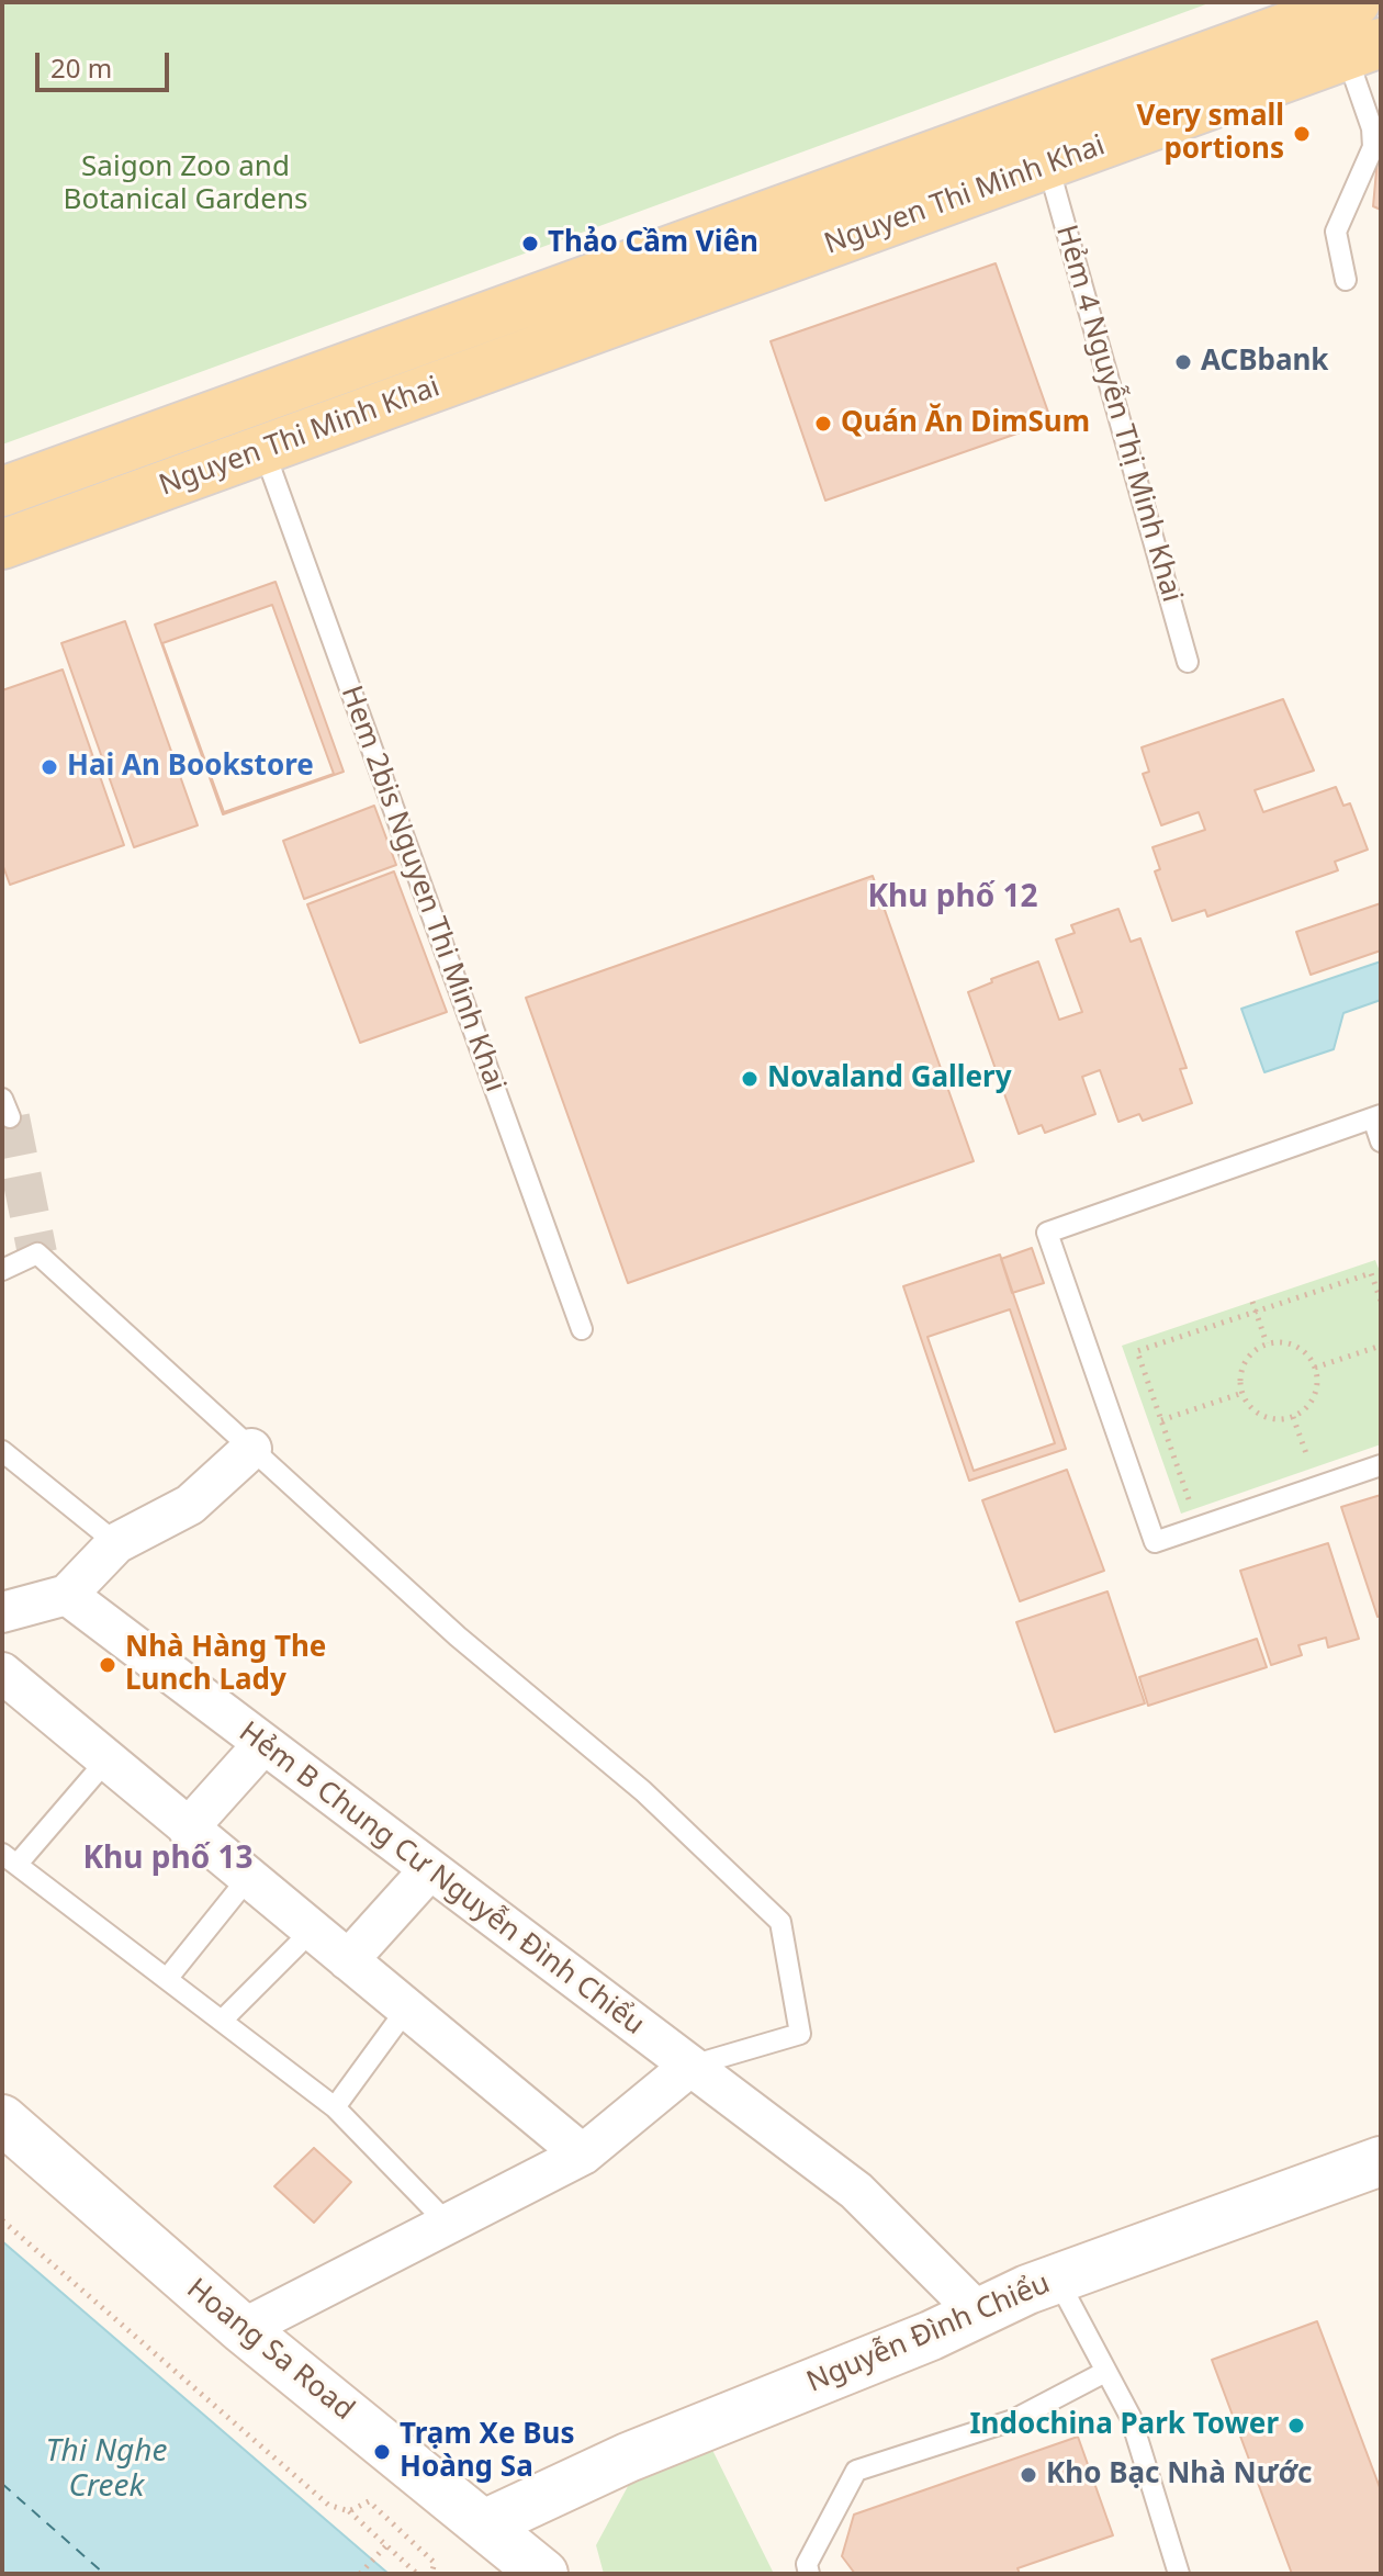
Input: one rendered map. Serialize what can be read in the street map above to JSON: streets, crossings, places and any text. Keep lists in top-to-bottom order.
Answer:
{
  "streets": {
    "main road": ["Nguyen Thi Minh Khai"],
    "street": ["Hẻm B Chung Cư Nguyễn Ðình Chiểu", "Nguyễn Đình Chiểu", "Hoang Sa Road"],
    "lane": ["Hẻm 4 Nguyễn Thị Minh Khai", "Hem 2bis Nguyen Thi Minh Khai"]
  },
  "crossings": [
    ["Nguyen Thi Minh Khai", "Hẻm 4 Nguyễn Thị Minh Khai"],
    ["Nguyen Thi Minh Khai", "Hem 2bis Nguyen Thi Minh Khai"],
    ["Hẻm B Chung Cư Nguyễn Ðình Chiểu", "Nguyễn Đình Chiểu"],
    ["Nguyễn Đình Chiểu", "Hoang Sa Road"]
  ],
  "districts": ["Khu phố 12", "Khu phố 13"],
  "water": ["Thi Nghe Creek"],
  "parks": ["Saigon Zoo and Botanical Gardens"],
  "places": [
    "Very small portions",
    "Thảo Cầm Viên",
    "ACBbank",
    "Quán Ăn DimSum",
    "Hai An Bookstore",
    "Novaland Gallery",
    "Nhà Hàng The Lunch Lady",
    "Indochina Park Tower",
    "Trạm Xe Bus Hoàng Sa",
    "Kho Bạc Nhà Nước"
  ],
  "scale_bar": "20 m"
}
